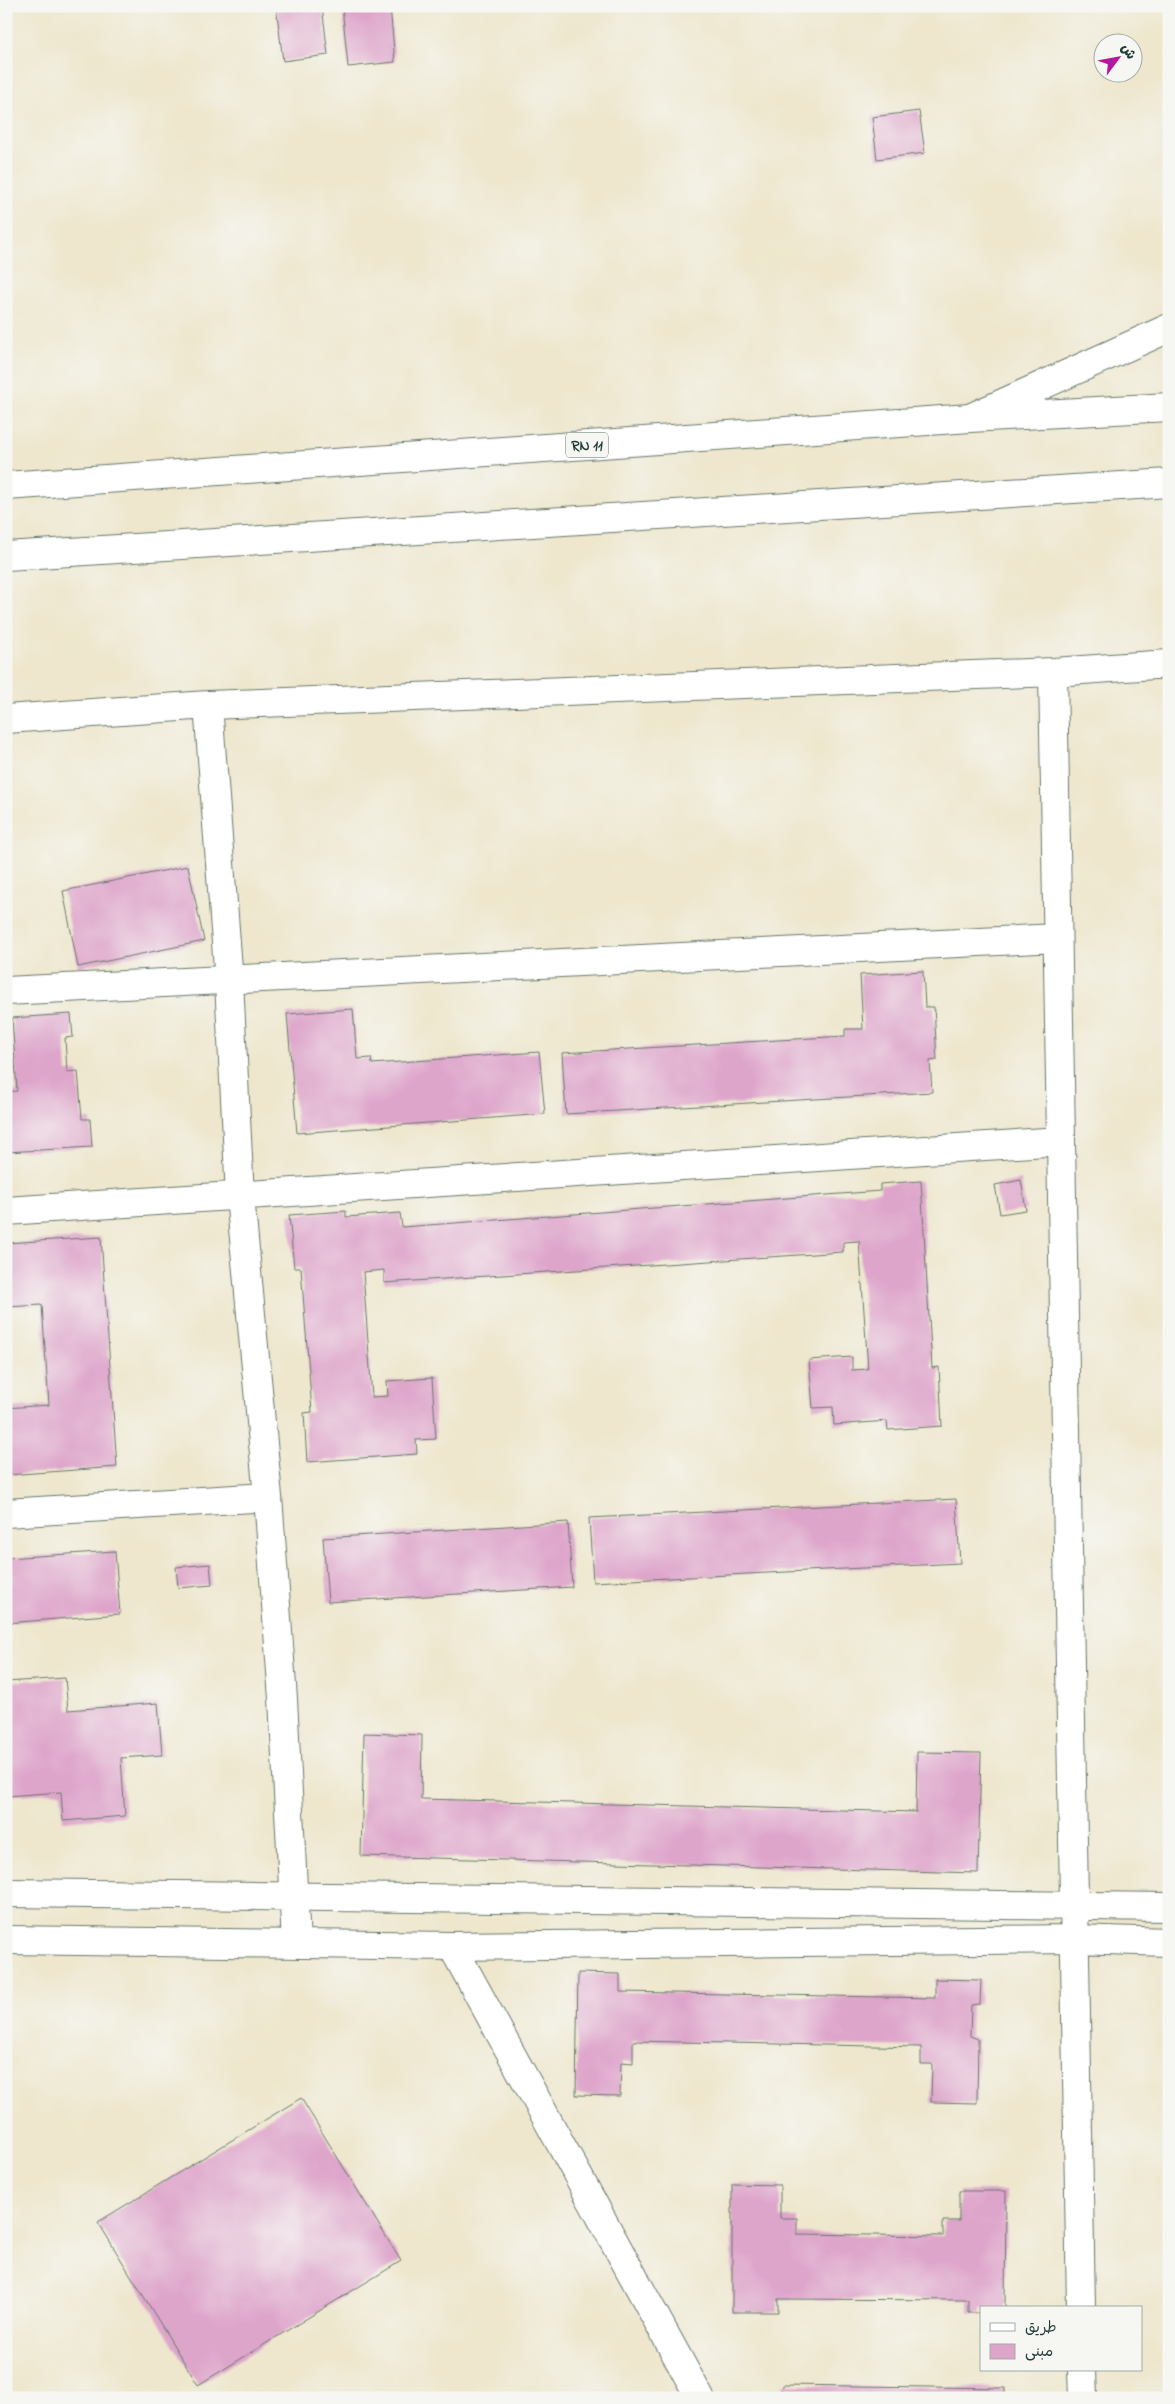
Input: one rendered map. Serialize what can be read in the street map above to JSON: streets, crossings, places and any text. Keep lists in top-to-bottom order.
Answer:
{
  "streets": {
    "main road": ["RN 11"]
  },
  "legend": ["طريق", "مبنى"],
  "north": "top right"
}
